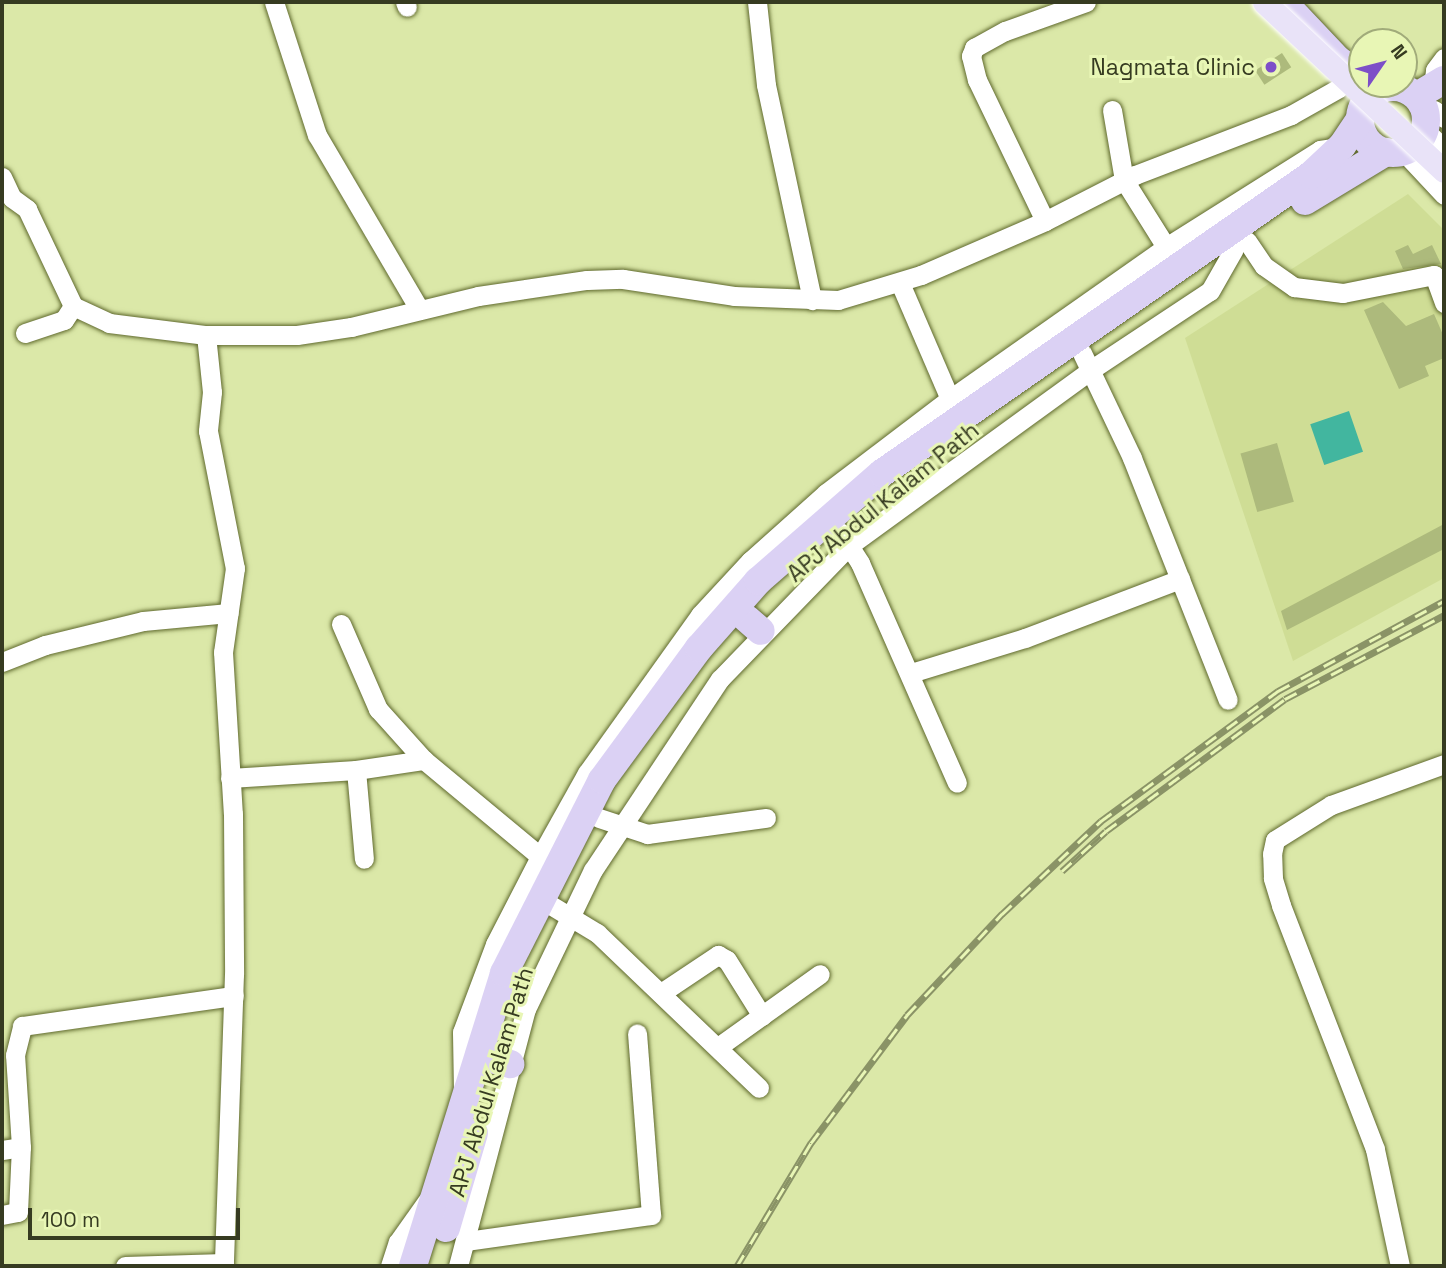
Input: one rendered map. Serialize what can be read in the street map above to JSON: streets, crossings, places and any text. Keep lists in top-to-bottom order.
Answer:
{
  "streets": {
    "highway": ["APJ Abdul Kalam Path"]
  },
  "places": ["Nagmata Clinic"],
  "scale_bar": "100 m",
  "north": "top right"
}
